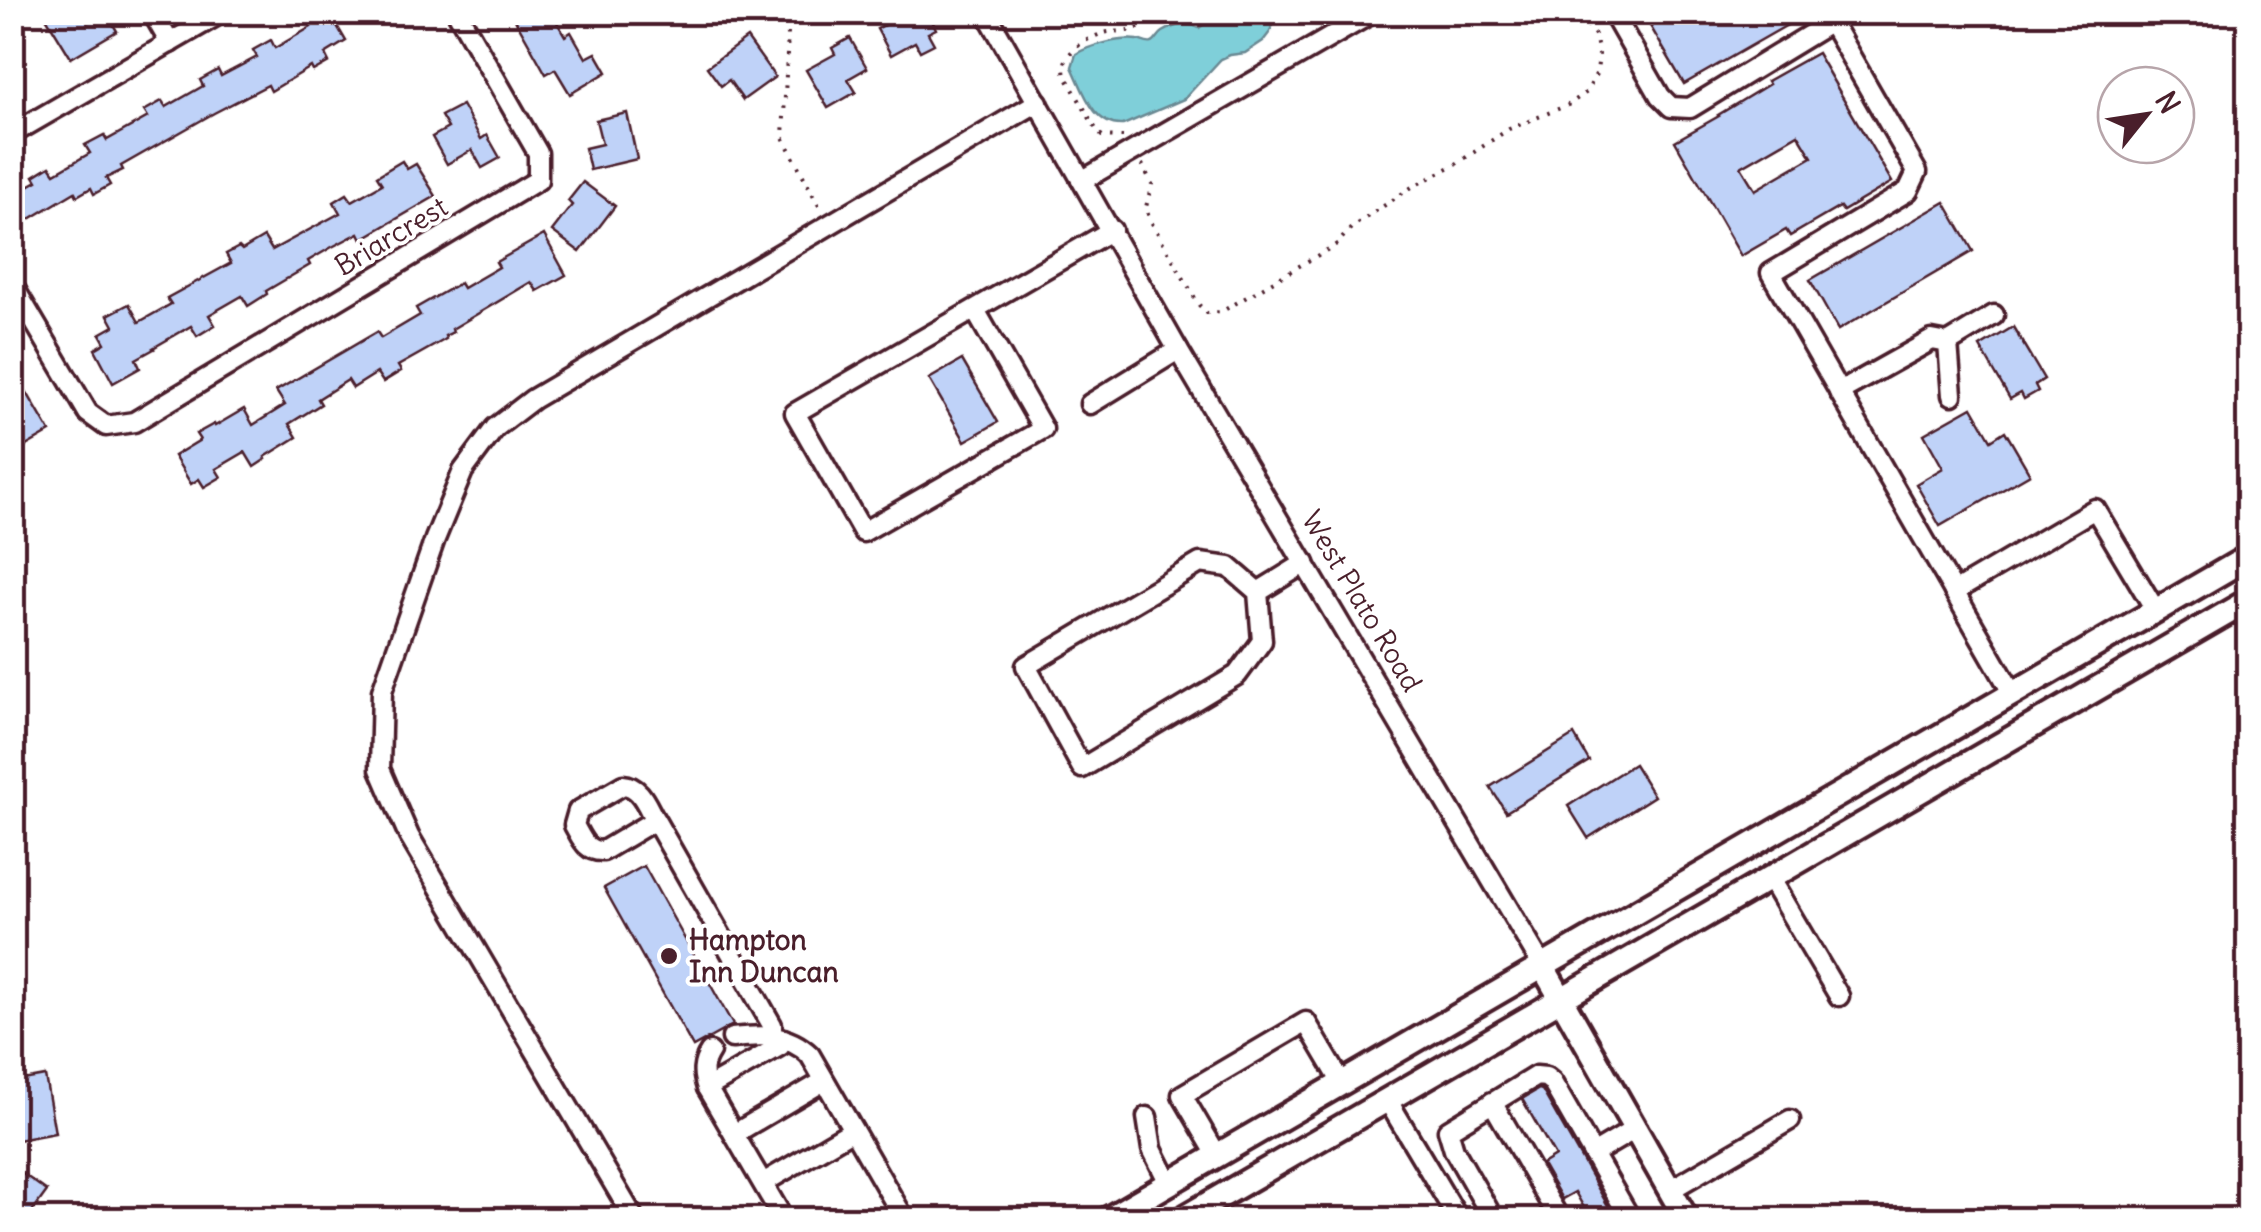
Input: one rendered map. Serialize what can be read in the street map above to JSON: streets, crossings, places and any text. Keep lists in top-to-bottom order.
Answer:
{
  "streets": {
    "main road": ["West Plato Road"],
    "street": ["Briarcrest"]
  },
  "places": ["Hampton Inn Duncan"],
  "north": "top right"
}
